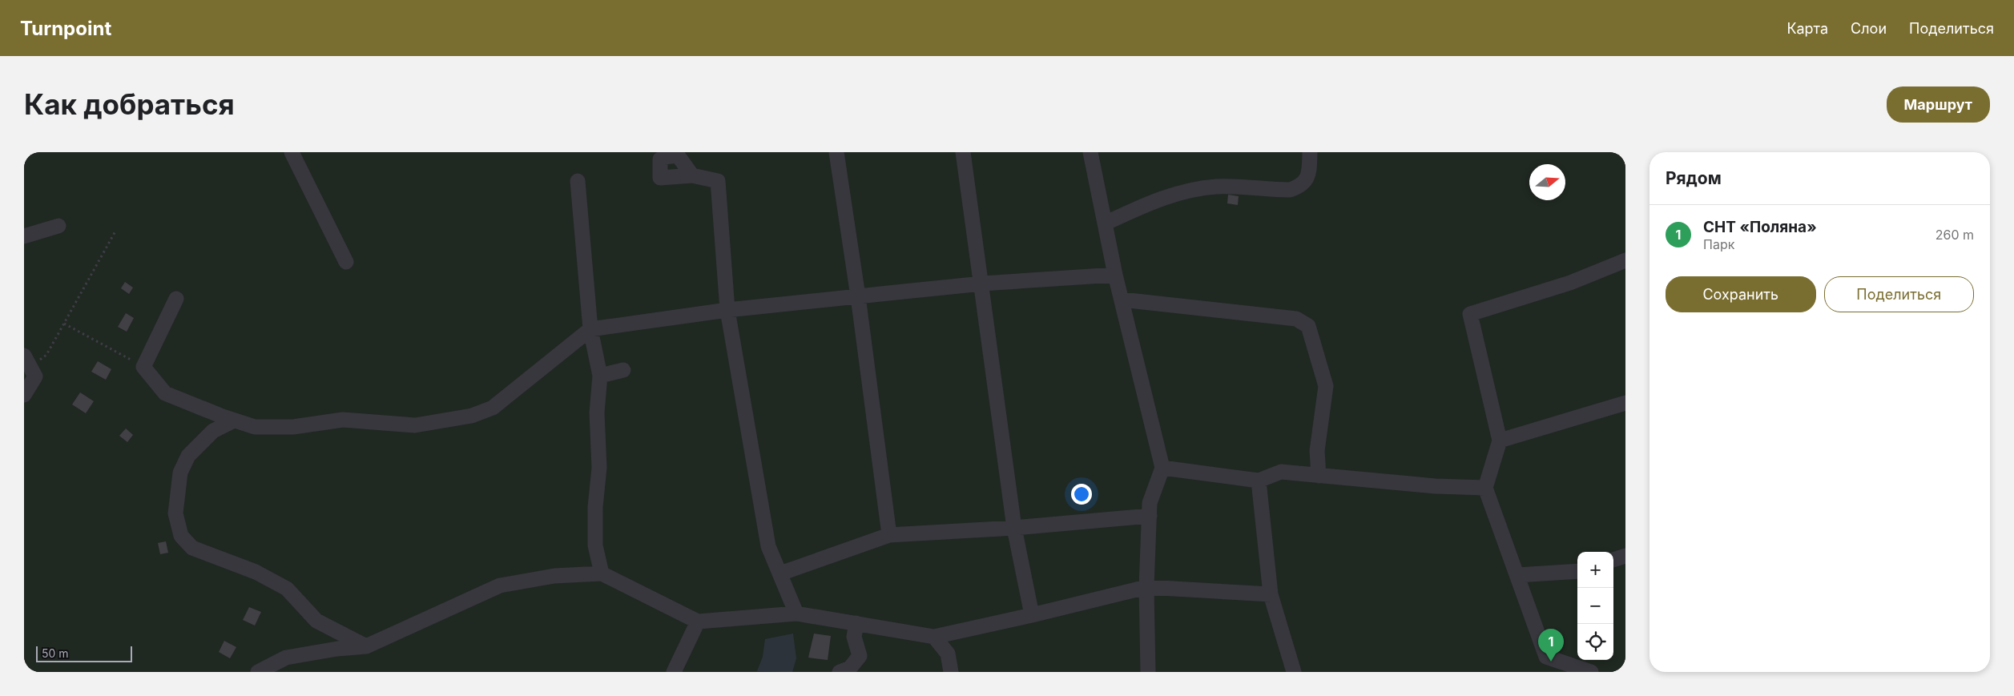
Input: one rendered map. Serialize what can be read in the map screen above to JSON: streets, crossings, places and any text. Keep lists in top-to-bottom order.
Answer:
{
  "scale_bar": "50 m",
  "north": "right",
  "page": {
    "header": "Turnpoint",
    "nav": ["Карта", "Слои", "Поделиться"],
    "buttons": [
      "Маршрут",
      ["Сохранить", "Поделиться"]
    ],
    "title": "Как добраться",
    "heading": "Рядом",
    "list": [
      {
        "mark": "1",
        "name": "СНТ «Поляна»",
        "note": "Парк",
        "value": "260 m"
      }
    ],
    "map_buttons": ["+", "−"],
    "pins": "1",
    "scale": "50 m"
  }
}
